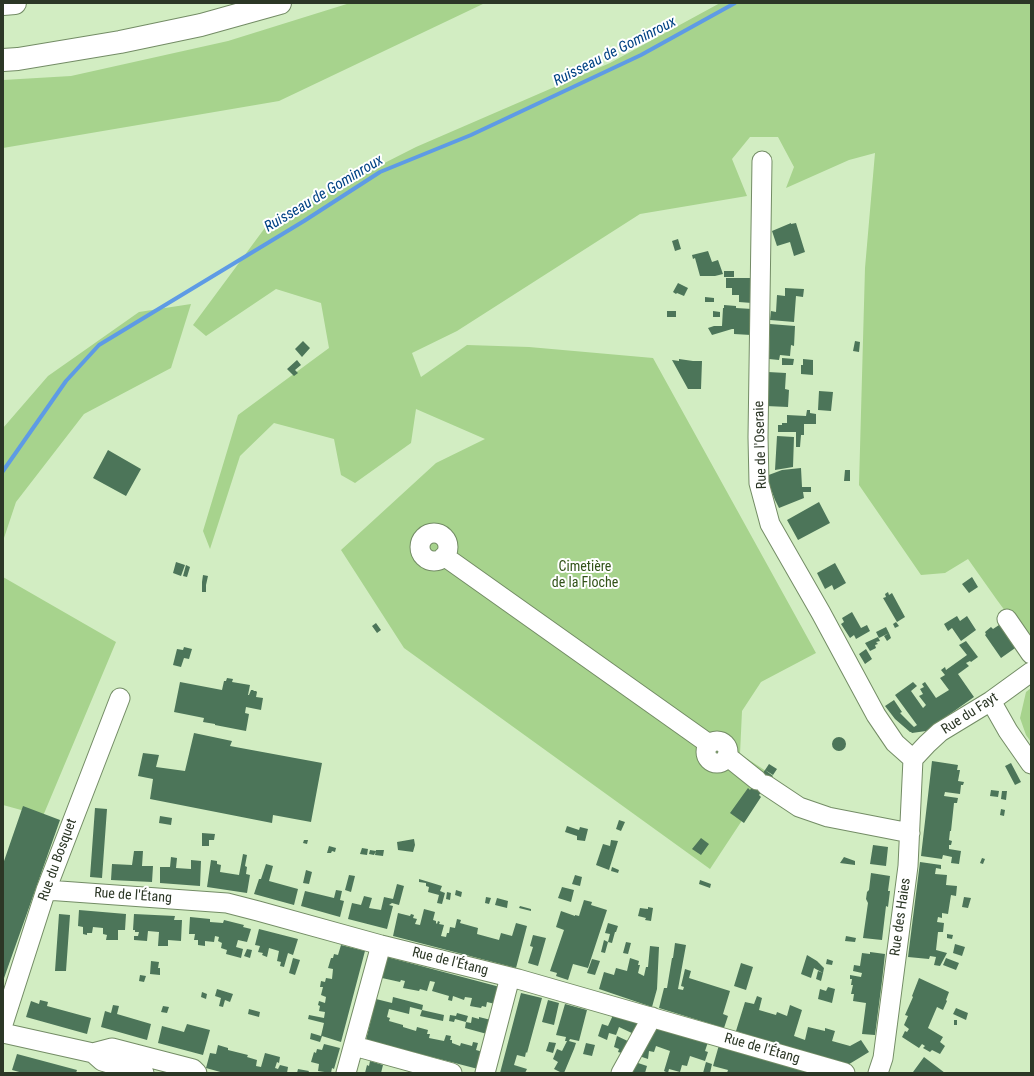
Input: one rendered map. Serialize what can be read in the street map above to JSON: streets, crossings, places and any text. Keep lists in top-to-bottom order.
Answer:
{
  "streets": {
    "street": [
      "Rue de l'Oseraie",
      "Rue du Fayt",
      "Rue du Bosquet",
      "Rue de l'Étang",
      "Rue des Haies"
    ]
  },
  "crossings": [
    ["Rue de l'Oseraie", "Rue du Fayt"],
    ["Rue de l'Oseraie", "Rue des Haies"],
    ["Rue du Fayt", "Rue des Haies"],
    ["Rue du Bosquet", "Rue de l'Étang"]
  ],
  "water": ["Ruisseau de Gominroux"],
  "parks": ["Cimetière de la Floche"]
}
